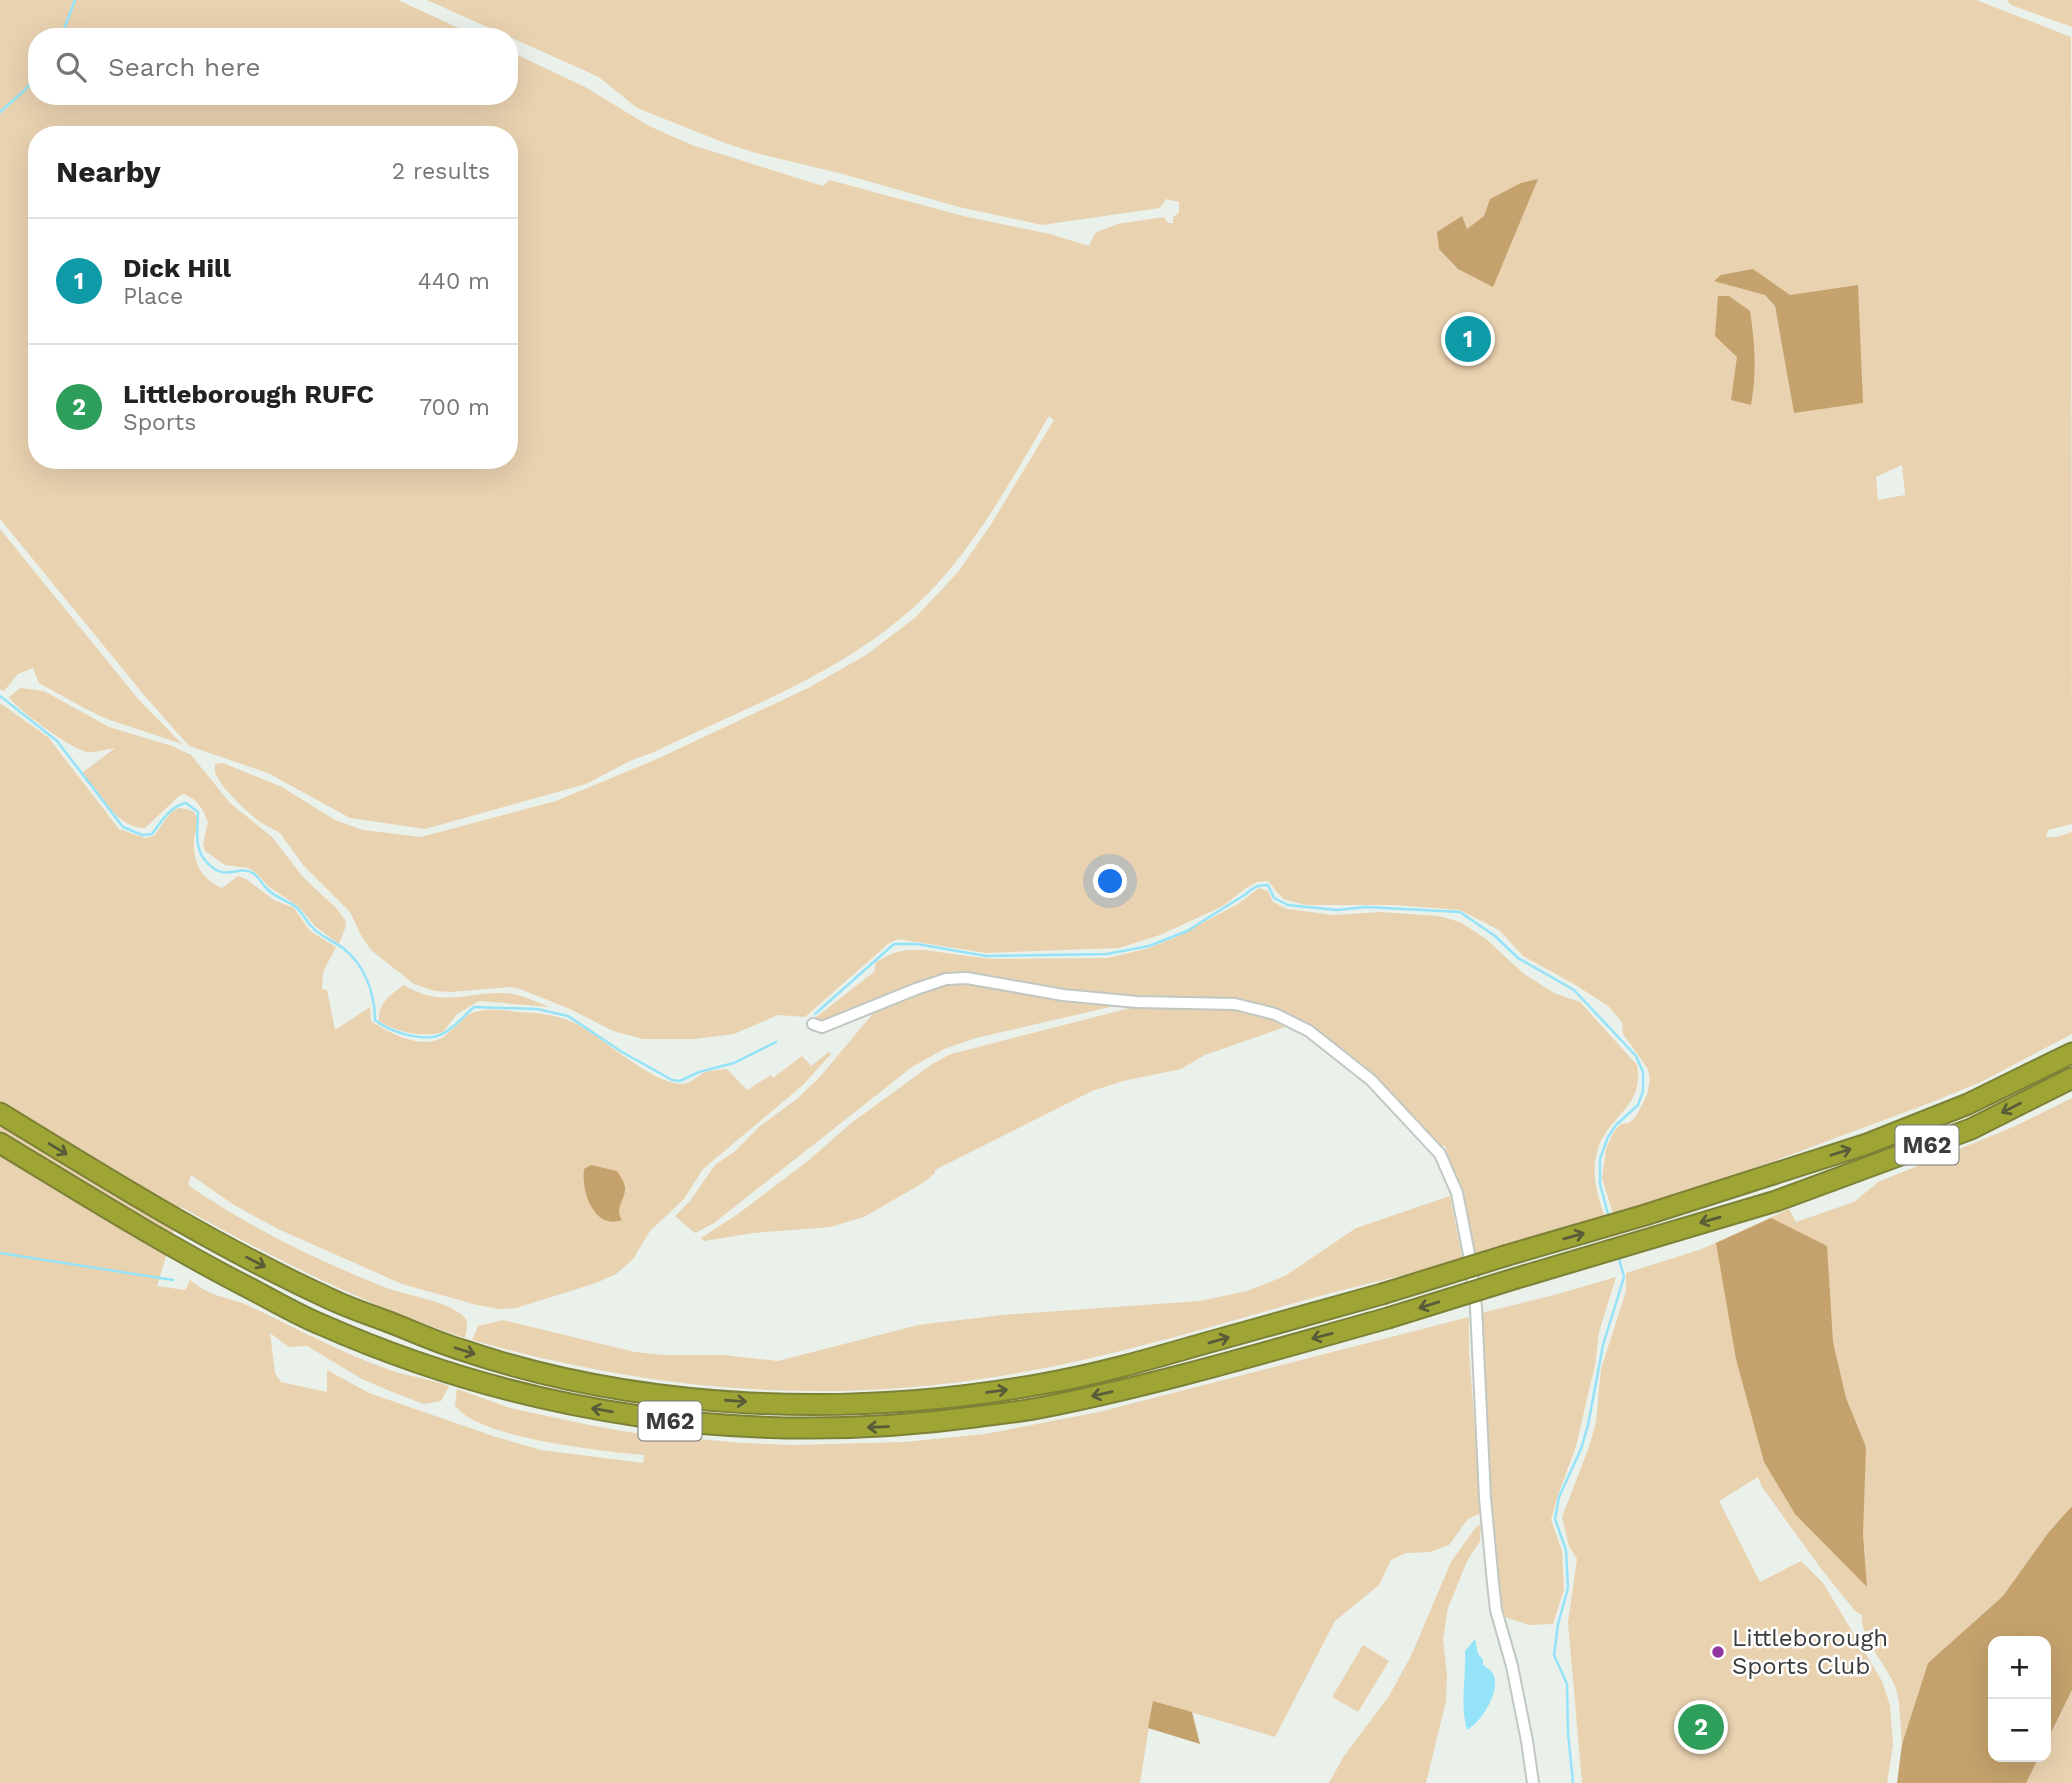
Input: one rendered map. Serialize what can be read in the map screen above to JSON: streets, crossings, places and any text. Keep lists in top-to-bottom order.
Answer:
{
  "streets": {
    "highway": ["M62"]
  },
  "places": ["Littleborough Sports Club"],
  "page": {
    "search": "Search here",
    "heading": ["Nearby", "2 results"],
    "list": [
      {
        "mark": "1",
        "name": "Dick Hill",
        "note": "Place",
        "value": "440 m"
      },
      {
        "mark": "2",
        "name": "Littleborough RUFC",
        "note": "Sports",
        "value": "700 m"
      }
    ],
    "pins": ["1", "2"],
    "map_buttons": ["+", "−"]
  }
}
